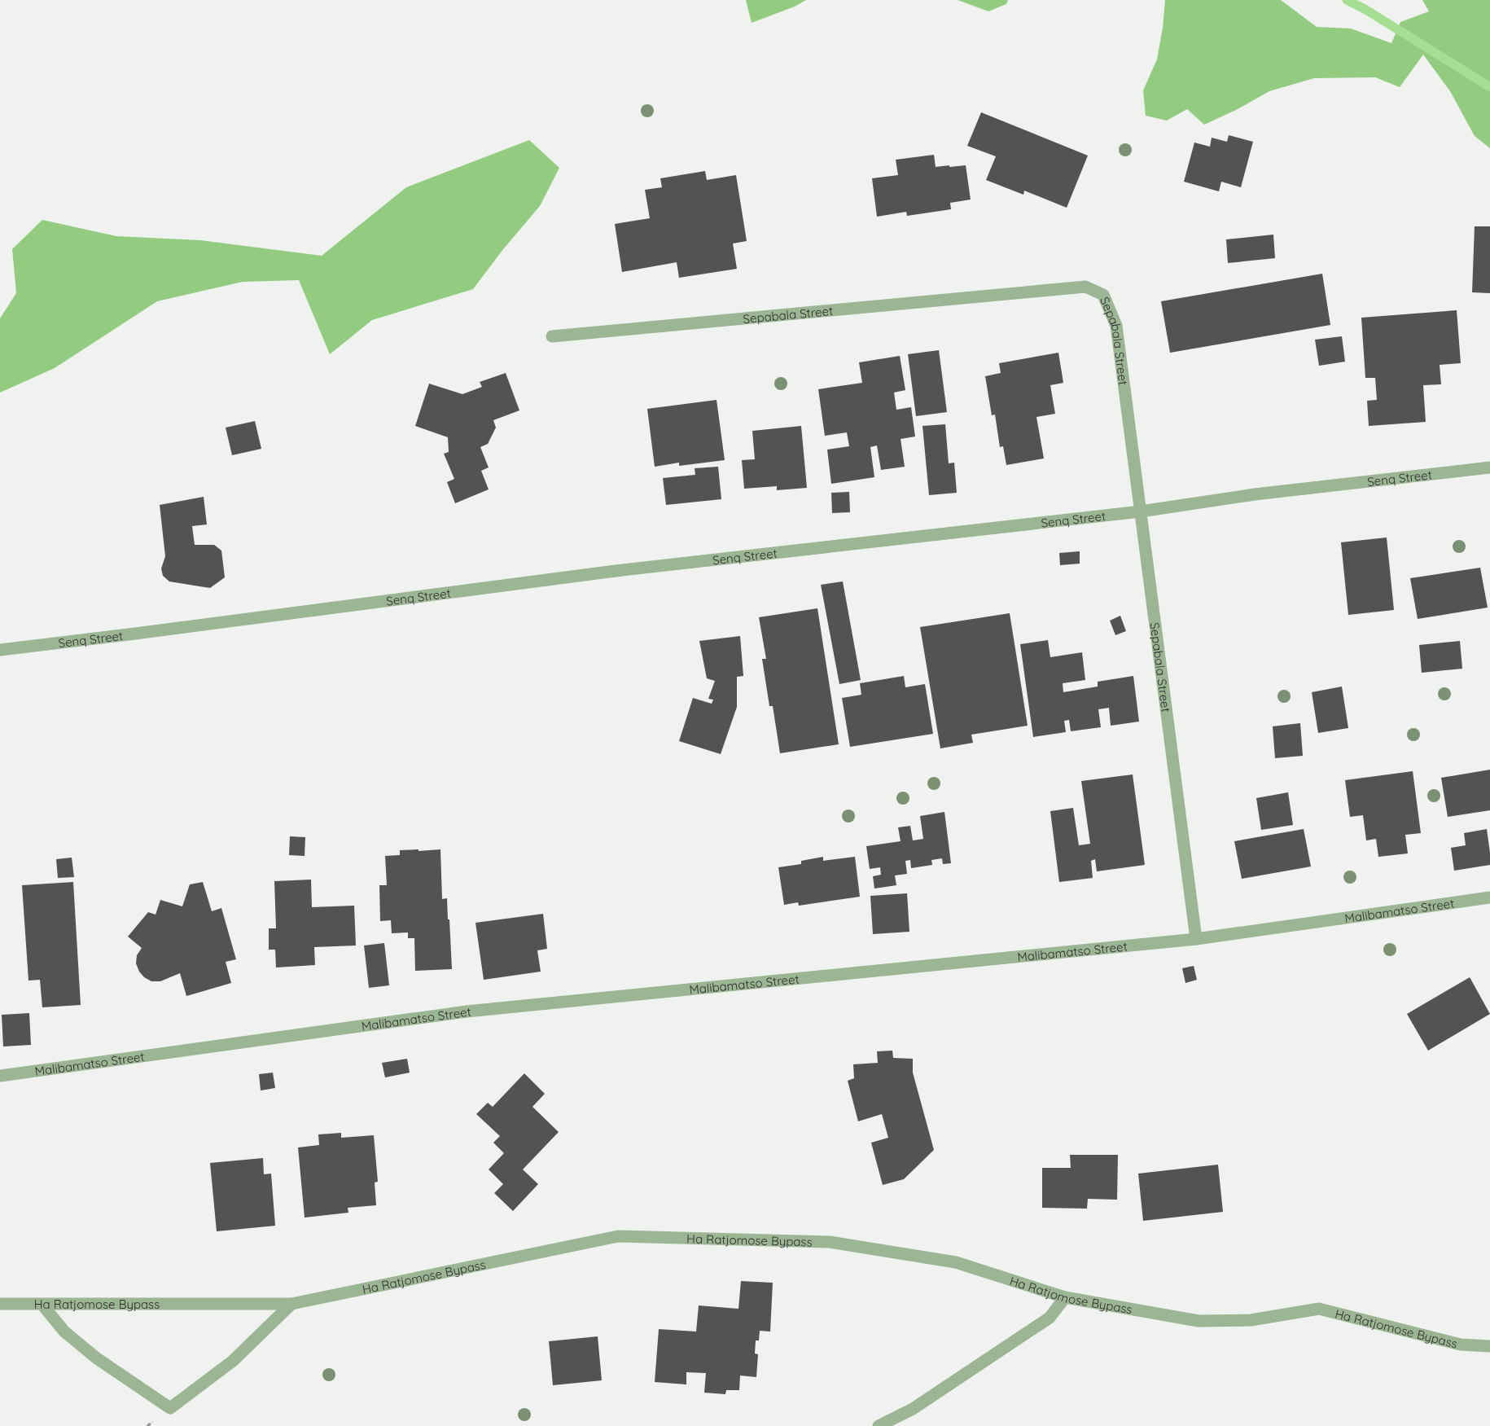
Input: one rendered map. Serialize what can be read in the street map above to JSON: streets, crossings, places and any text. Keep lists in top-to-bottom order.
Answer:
{
  "streets": {
    "street": [
      "Sepabala Street",
      "Senq Street",
      "Malibamatso Street",
      "Ha Ratjomose Bypass"
    ]
  },
  "crossings": [
    ["Sepabala Street", "Senq Street"],
    ["Sepabala Street", "Malibamatso Street"]
  ]
}
